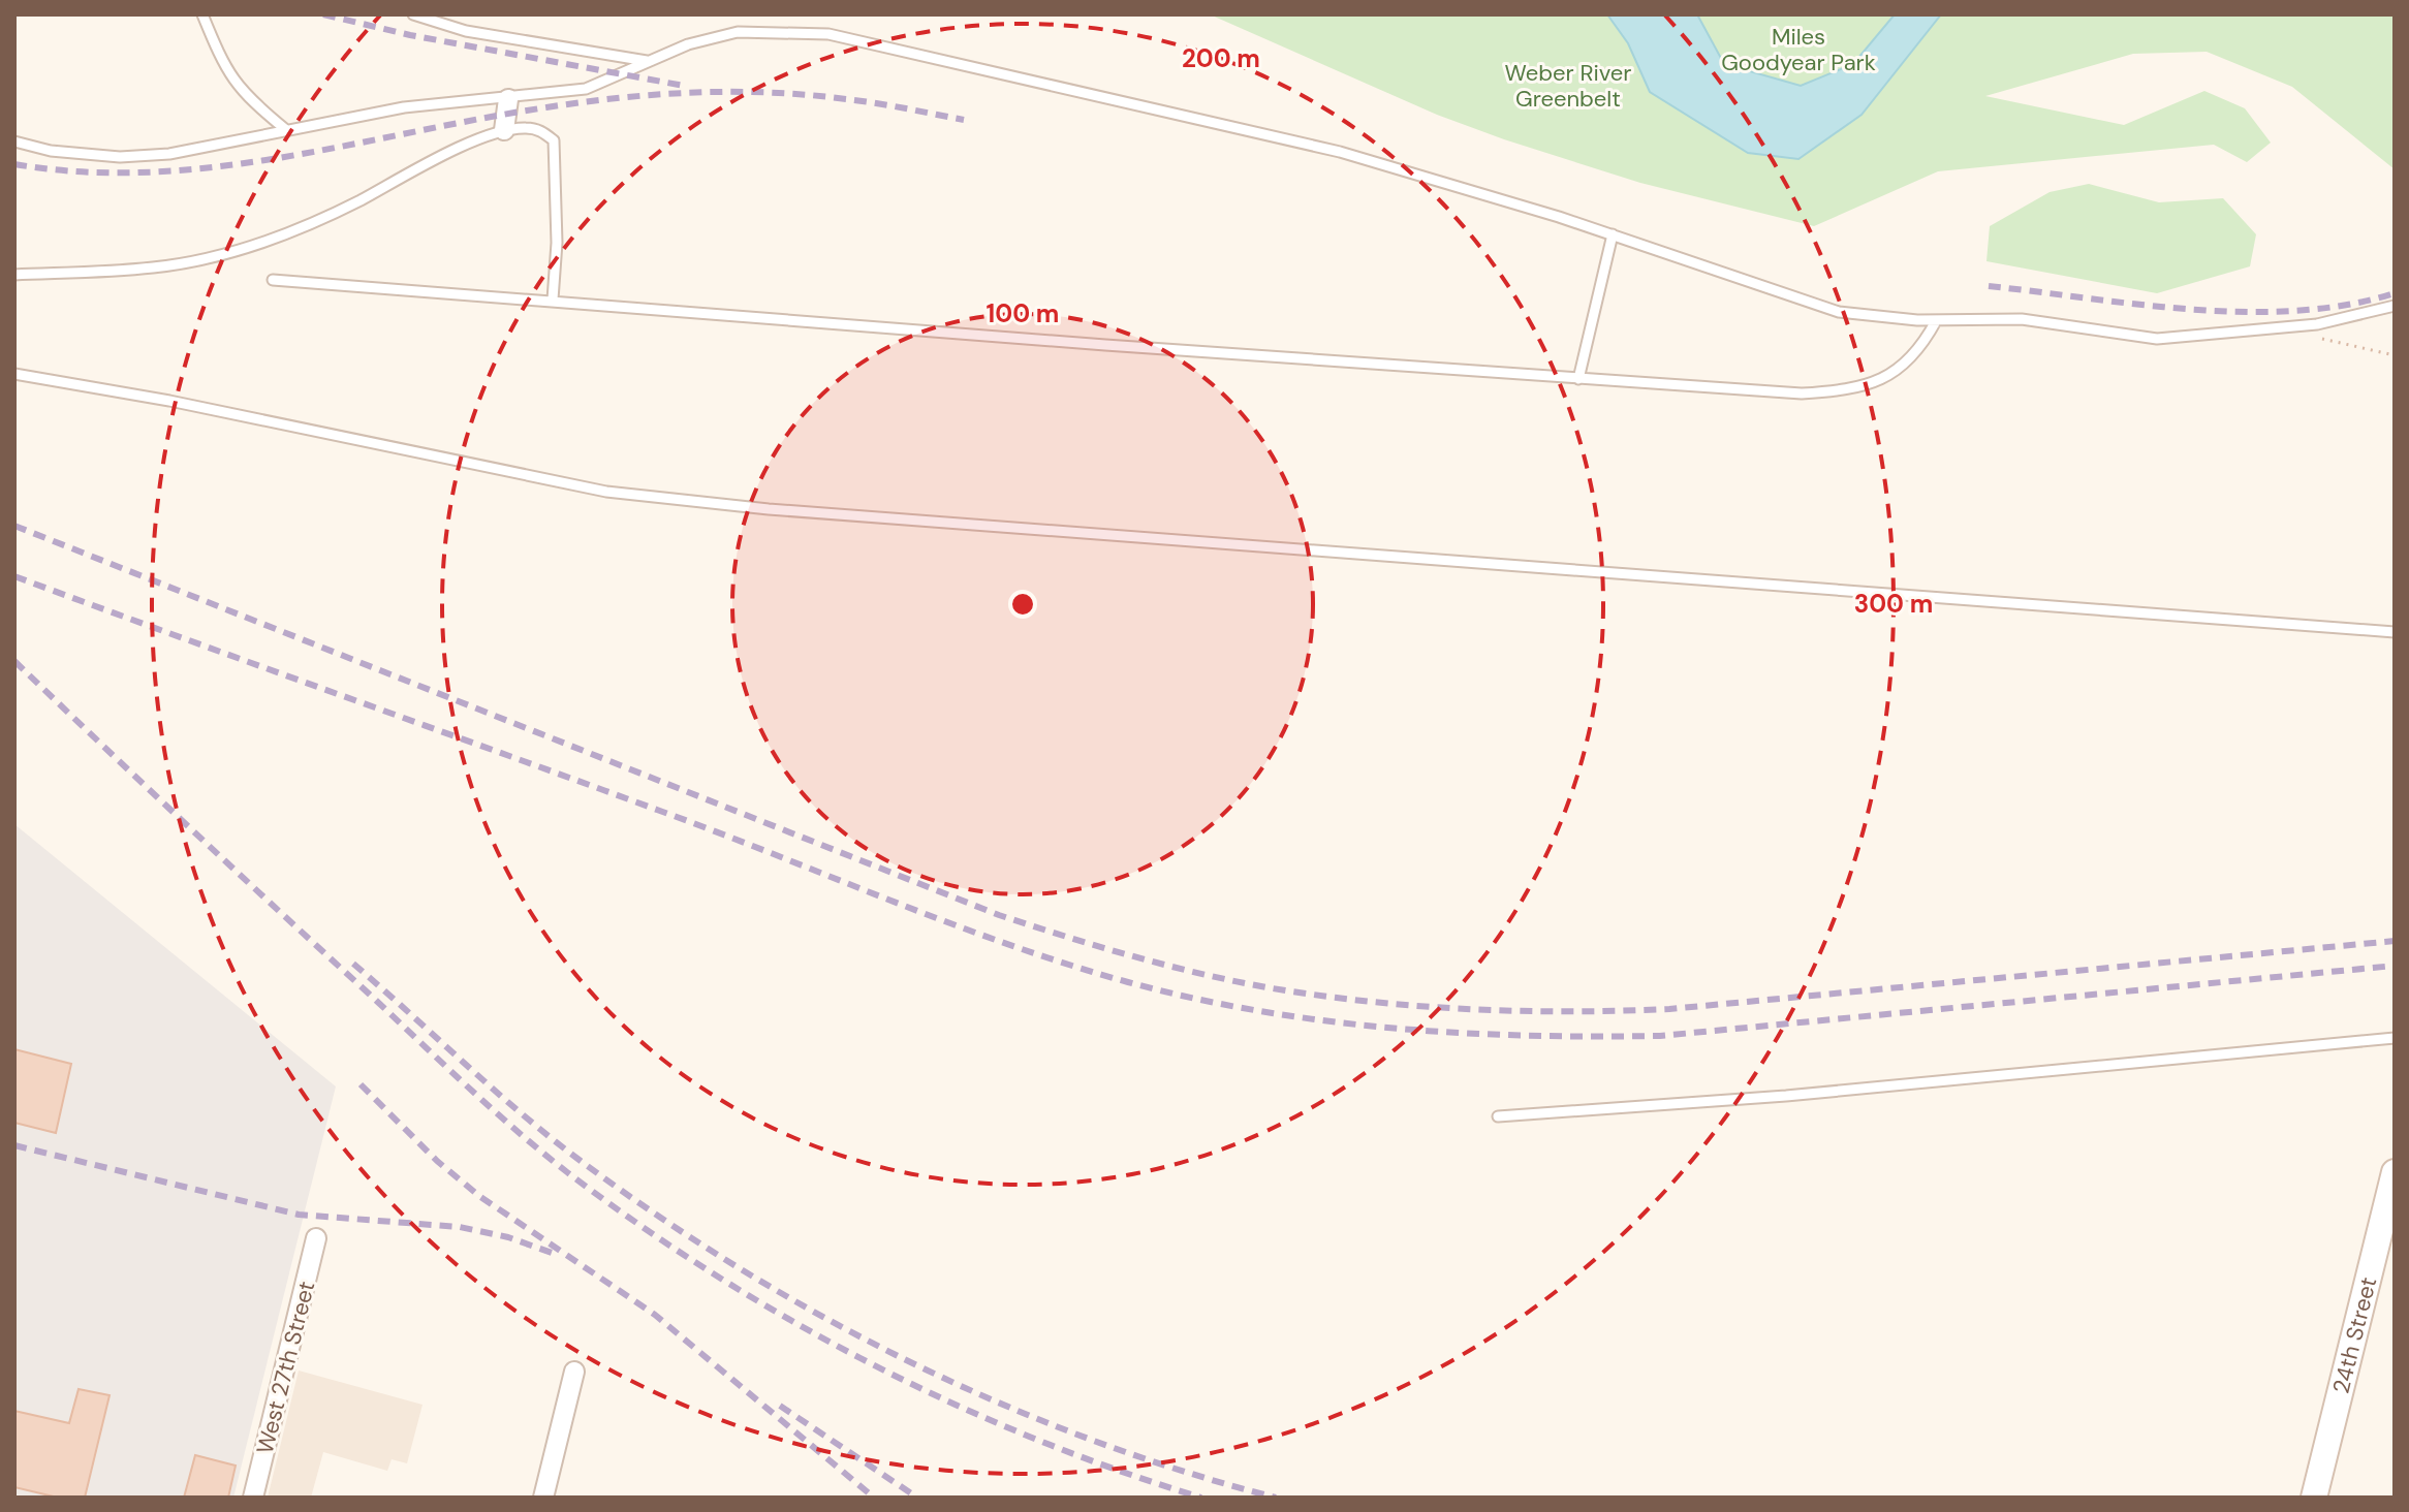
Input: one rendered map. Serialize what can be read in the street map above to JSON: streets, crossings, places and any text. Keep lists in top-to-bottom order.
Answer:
{
  "streets": {
    "main road": ["24th Street"],
    "street": ["West 27th Street"]
  },
  "parks": ["Miles Goodyear Park", "Weber River Greenbelt"],
  "rings": ["200 m", "100 m", "300 m"]
}
